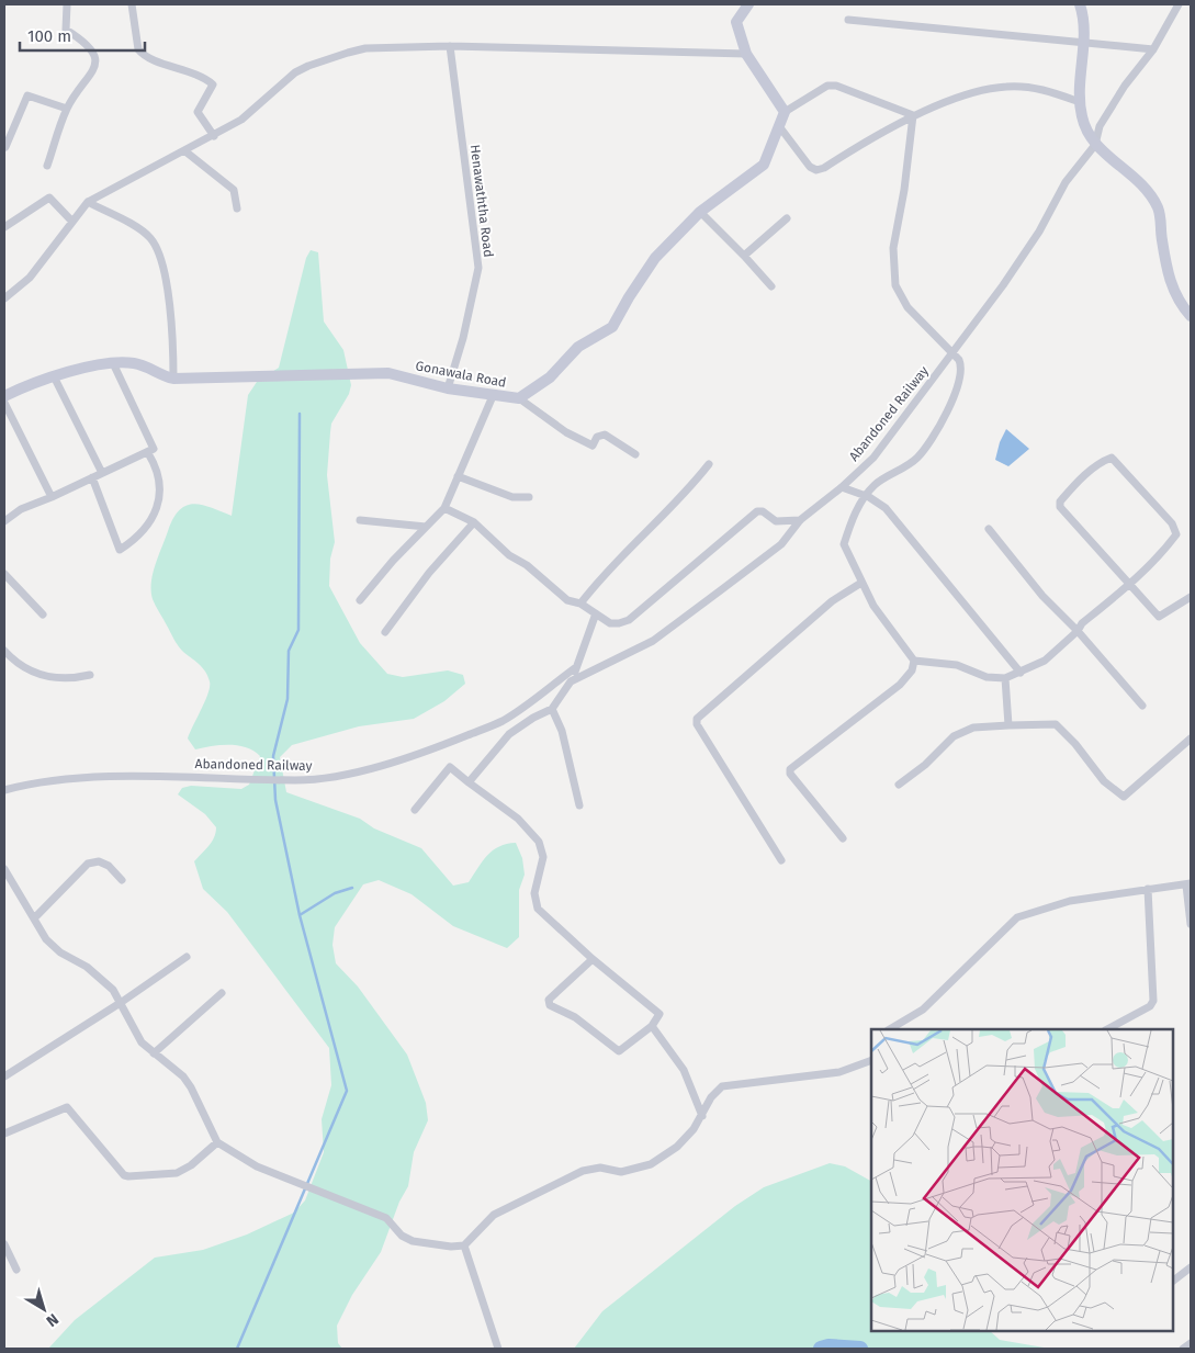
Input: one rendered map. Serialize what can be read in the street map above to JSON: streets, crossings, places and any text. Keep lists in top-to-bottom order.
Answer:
{
  "streets": {
    "street": ["Henawaththa Road", "Gonawala Road", "Abandoned Railway"]
  },
  "crossings": [
    ["Henawaththa Road", "Gonawala Road"]
  ],
  "scale_bar": "100 m",
  "north": "bottom right"
}
